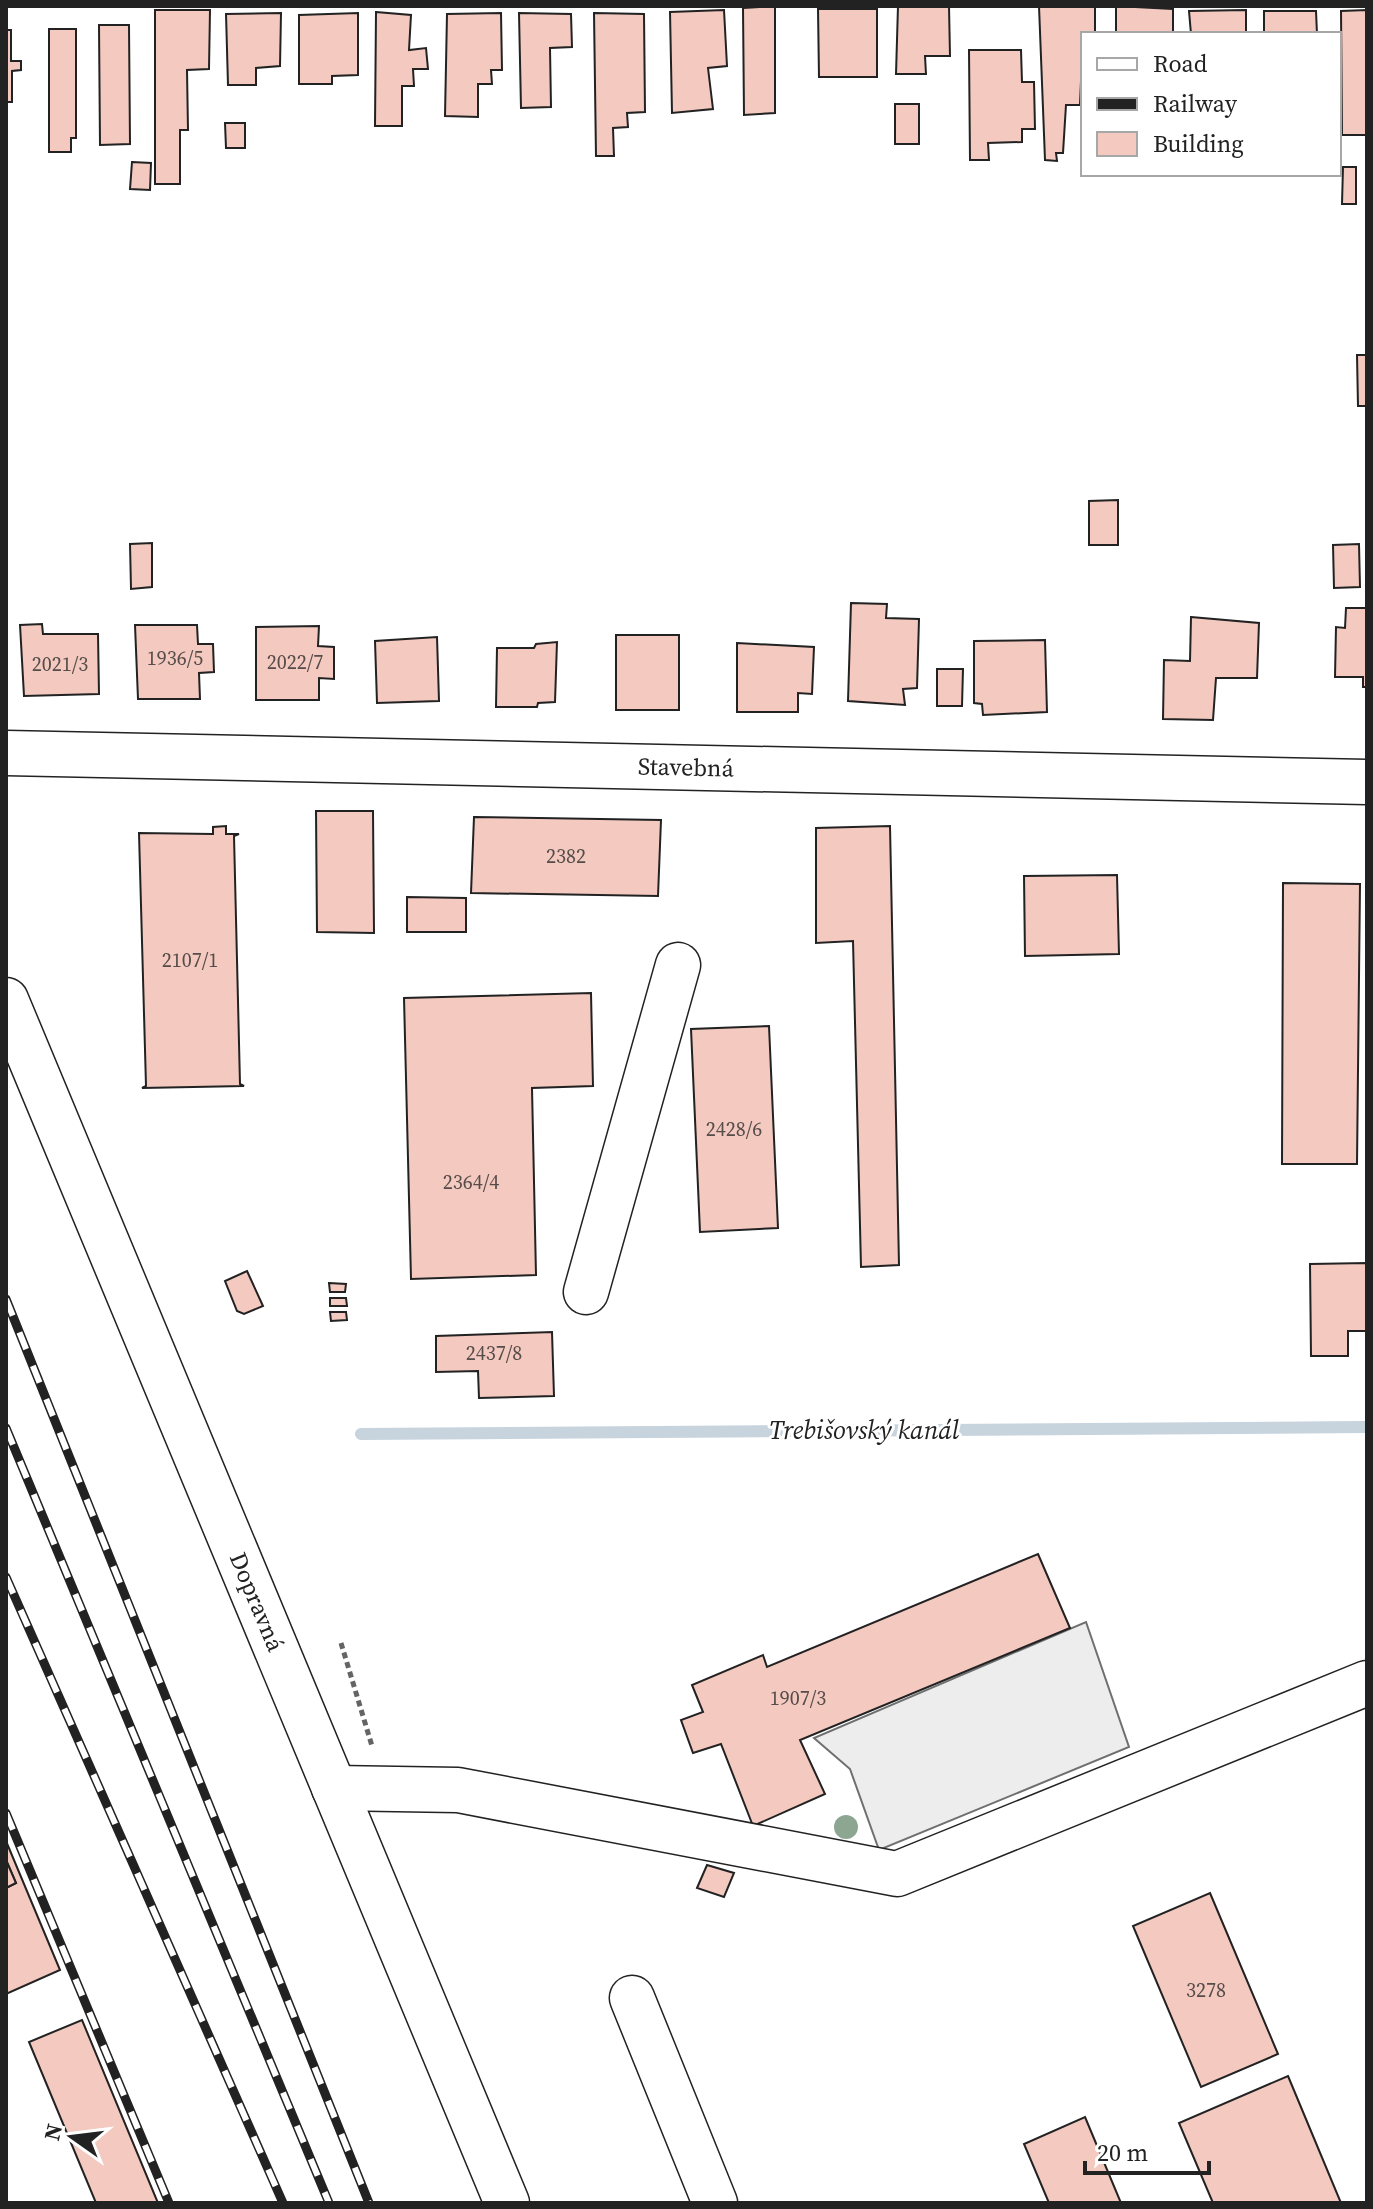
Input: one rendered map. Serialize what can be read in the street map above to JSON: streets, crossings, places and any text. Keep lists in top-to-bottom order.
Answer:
{
  "streets": {
    "street": ["Stavebná", "Dopravná"]
  },
  "water": ["Trebišovský kanál"],
  "house_numbers": [
    "1936/5",
    "2022/7",
    "2021/3",
    "2382",
    "2107/1",
    "2428/6",
    "2364/4",
    "2437/8",
    "1907/3",
    "3278"
  ],
  "legend": ["Road", "Railway", "Building"],
  "scale_bar": "20 m",
  "north": "left"
}
